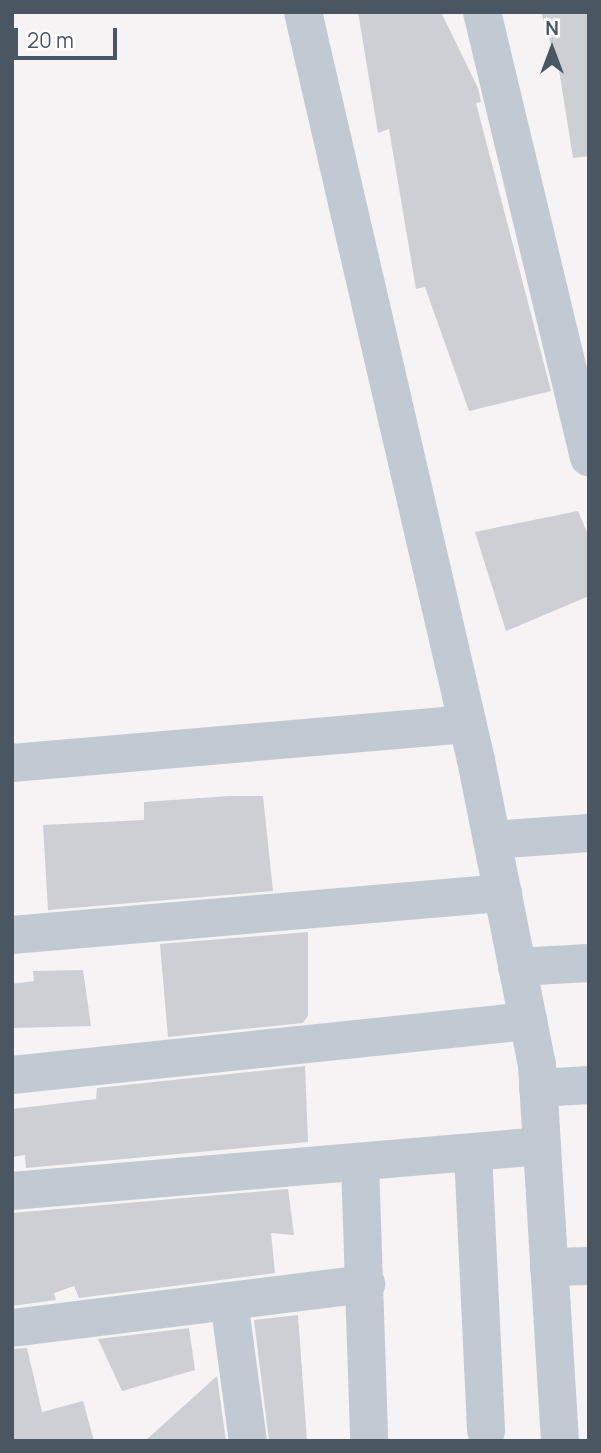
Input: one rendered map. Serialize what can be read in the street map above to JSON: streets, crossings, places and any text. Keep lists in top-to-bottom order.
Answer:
{
  "scale_bar": "20 m",
  "north": "top"
}
